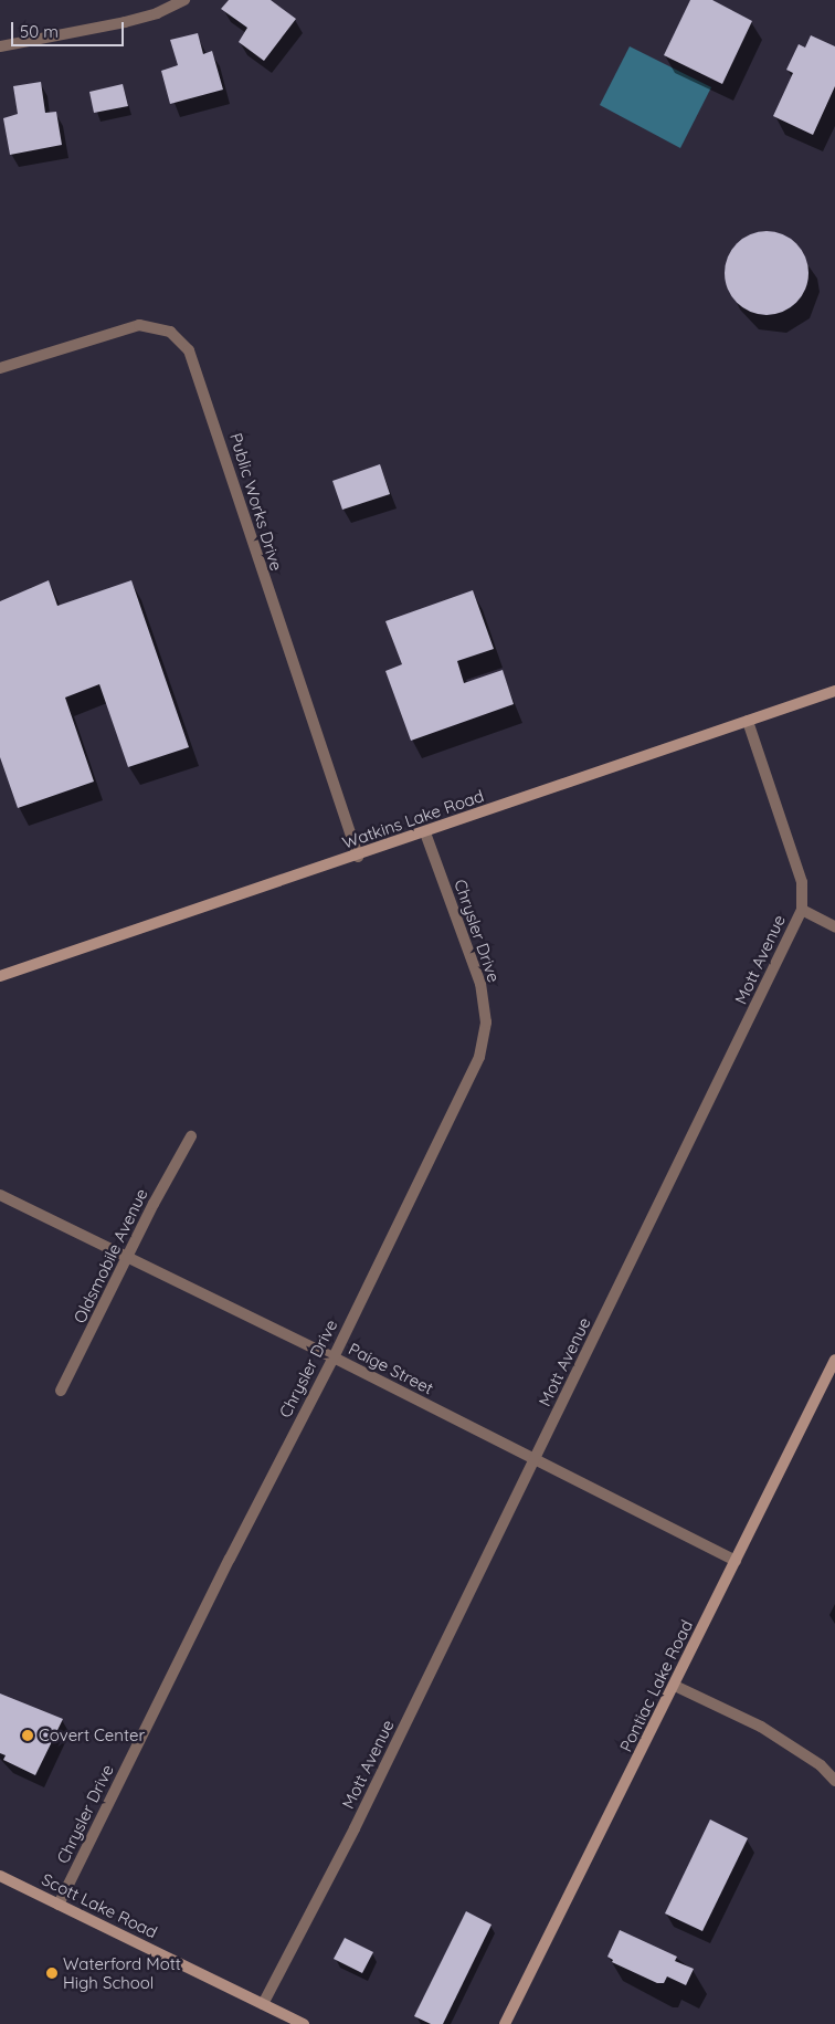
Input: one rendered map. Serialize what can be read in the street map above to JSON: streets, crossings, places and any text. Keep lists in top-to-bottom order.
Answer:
{
  "streets": {
    "street": [
      "Public Works Drive",
      "Watkins Lake Road",
      "Chrysler Drive",
      "Mott Avenue",
      "Oldsmobile Avenue",
      "Paige Street",
      "Pontiac Lake Road",
      "Scott Lake Road"
    ]
  },
  "crossings": [
    ["Public Works Drive", "Watkins Lake Road"],
    ["Watkins Lake Road", "Chrysler Drive"],
    ["Watkins Lake Road", "Mott Avenue"],
    ["Chrysler Drive", "Paige Street"],
    ["Chrysler Drive", "Scott Lake Road"],
    ["Mott Avenue", "Paige Street"],
    ["Mott Avenue", "Scott Lake Road"],
    ["Oldsmobile Avenue", "Paige Street"],
    ["Paige Street", "Pontiac Lake Road"]
  ],
  "places": ["Covert Center", "Waterford Mott High School"],
  "scale_bar": "50 m"
}
